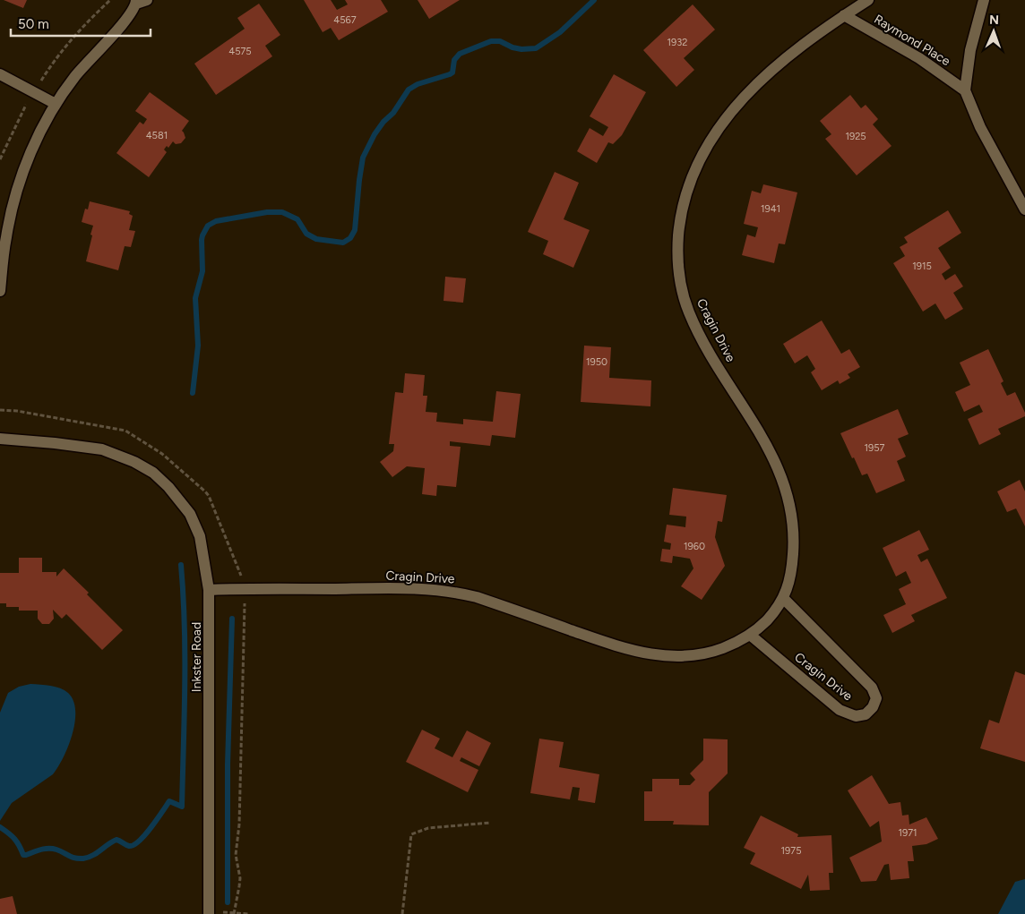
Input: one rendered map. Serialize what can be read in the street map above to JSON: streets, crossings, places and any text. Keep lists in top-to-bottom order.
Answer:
{
  "streets": {
    "street": ["Raymond Place", "Cragin Drive", "Inkster Road"]
  },
  "crossings": [
    ["Raymond Place", "Cragin Drive"],
    ["Cragin Drive", "Inkster Road"]
  ],
  "house_numbers": [
    "4567",
    "1932",
    "4575",
    "4581",
    "1925",
    "1941",
    "1915",
    "1950",
    "1957",
    "1960",
    "1971",
    "1975"
  ],
  "scale_bar": "50 m",
  "north": "top"
}
